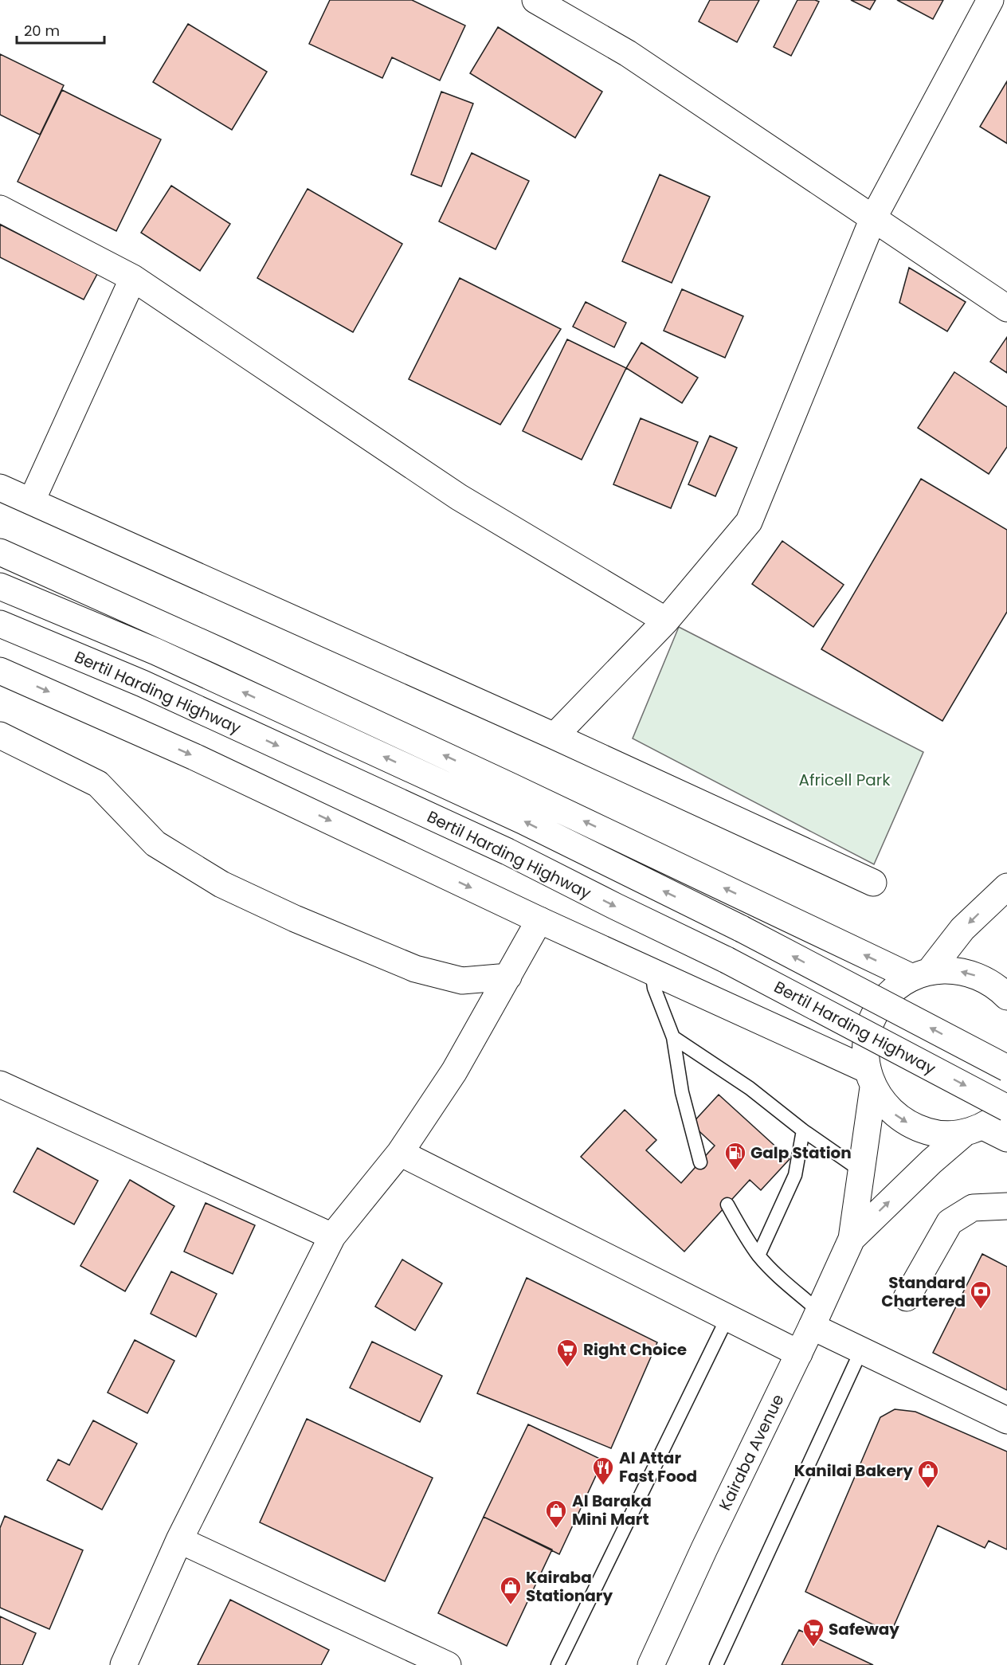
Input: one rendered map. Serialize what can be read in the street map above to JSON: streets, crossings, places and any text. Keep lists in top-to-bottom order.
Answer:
{
  "streets": {
    "street": ["Bertil Harding Highway", "Kairaba Avenue"]
  },
  "parks": ["Africell Park"],
  "places": {
    "fuel station": ["Galp Station"],
    "bank": ["Standard Chartered"],
    "supermarket": ["Right Choice", "Safeway"],
    "restaurant": ["Al Attar Fast Food"],
    "shop": ["Kanilai Bakery", "Al Baraka Mini Mart", "Kairaba Stationary"]
  },
  "scale_bar": "20 m"
}
